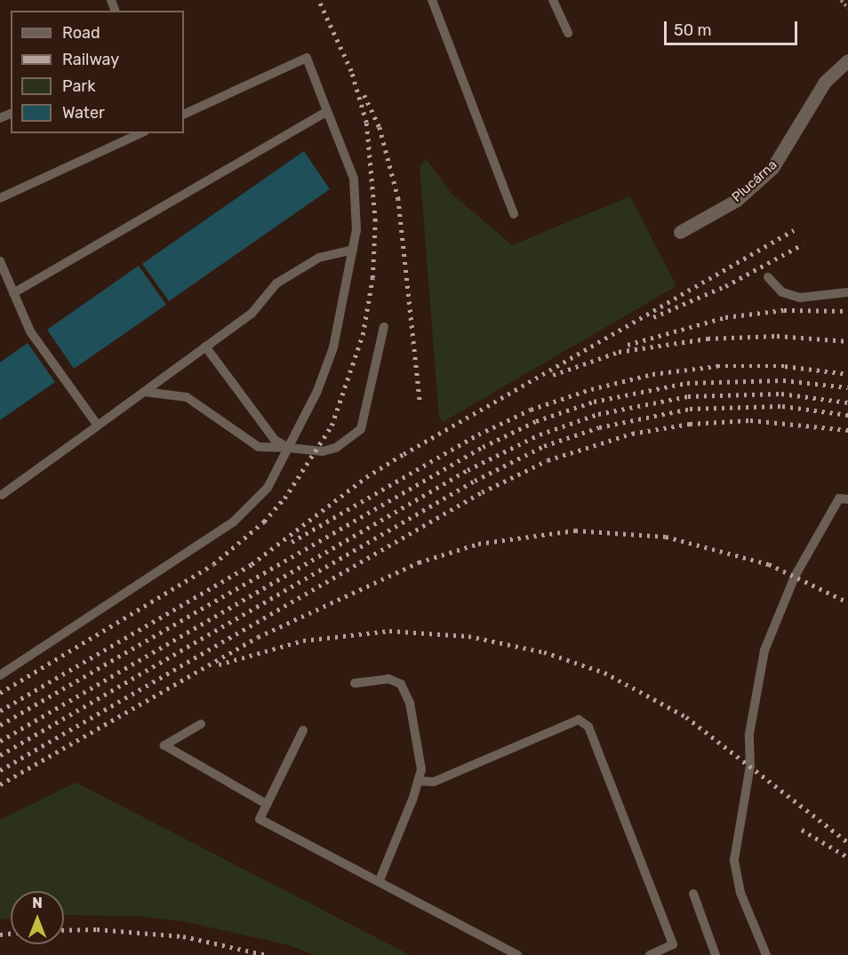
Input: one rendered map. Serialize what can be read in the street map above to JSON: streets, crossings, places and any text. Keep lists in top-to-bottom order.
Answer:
{
  "streets": {
    "street": ["Plucárna"]
  },
  "legend": [
    "Road",
    "Railway",
    "Park",
    "Water"
  ],
  "scale_bar": "50 m",
  "north": "top"
}
